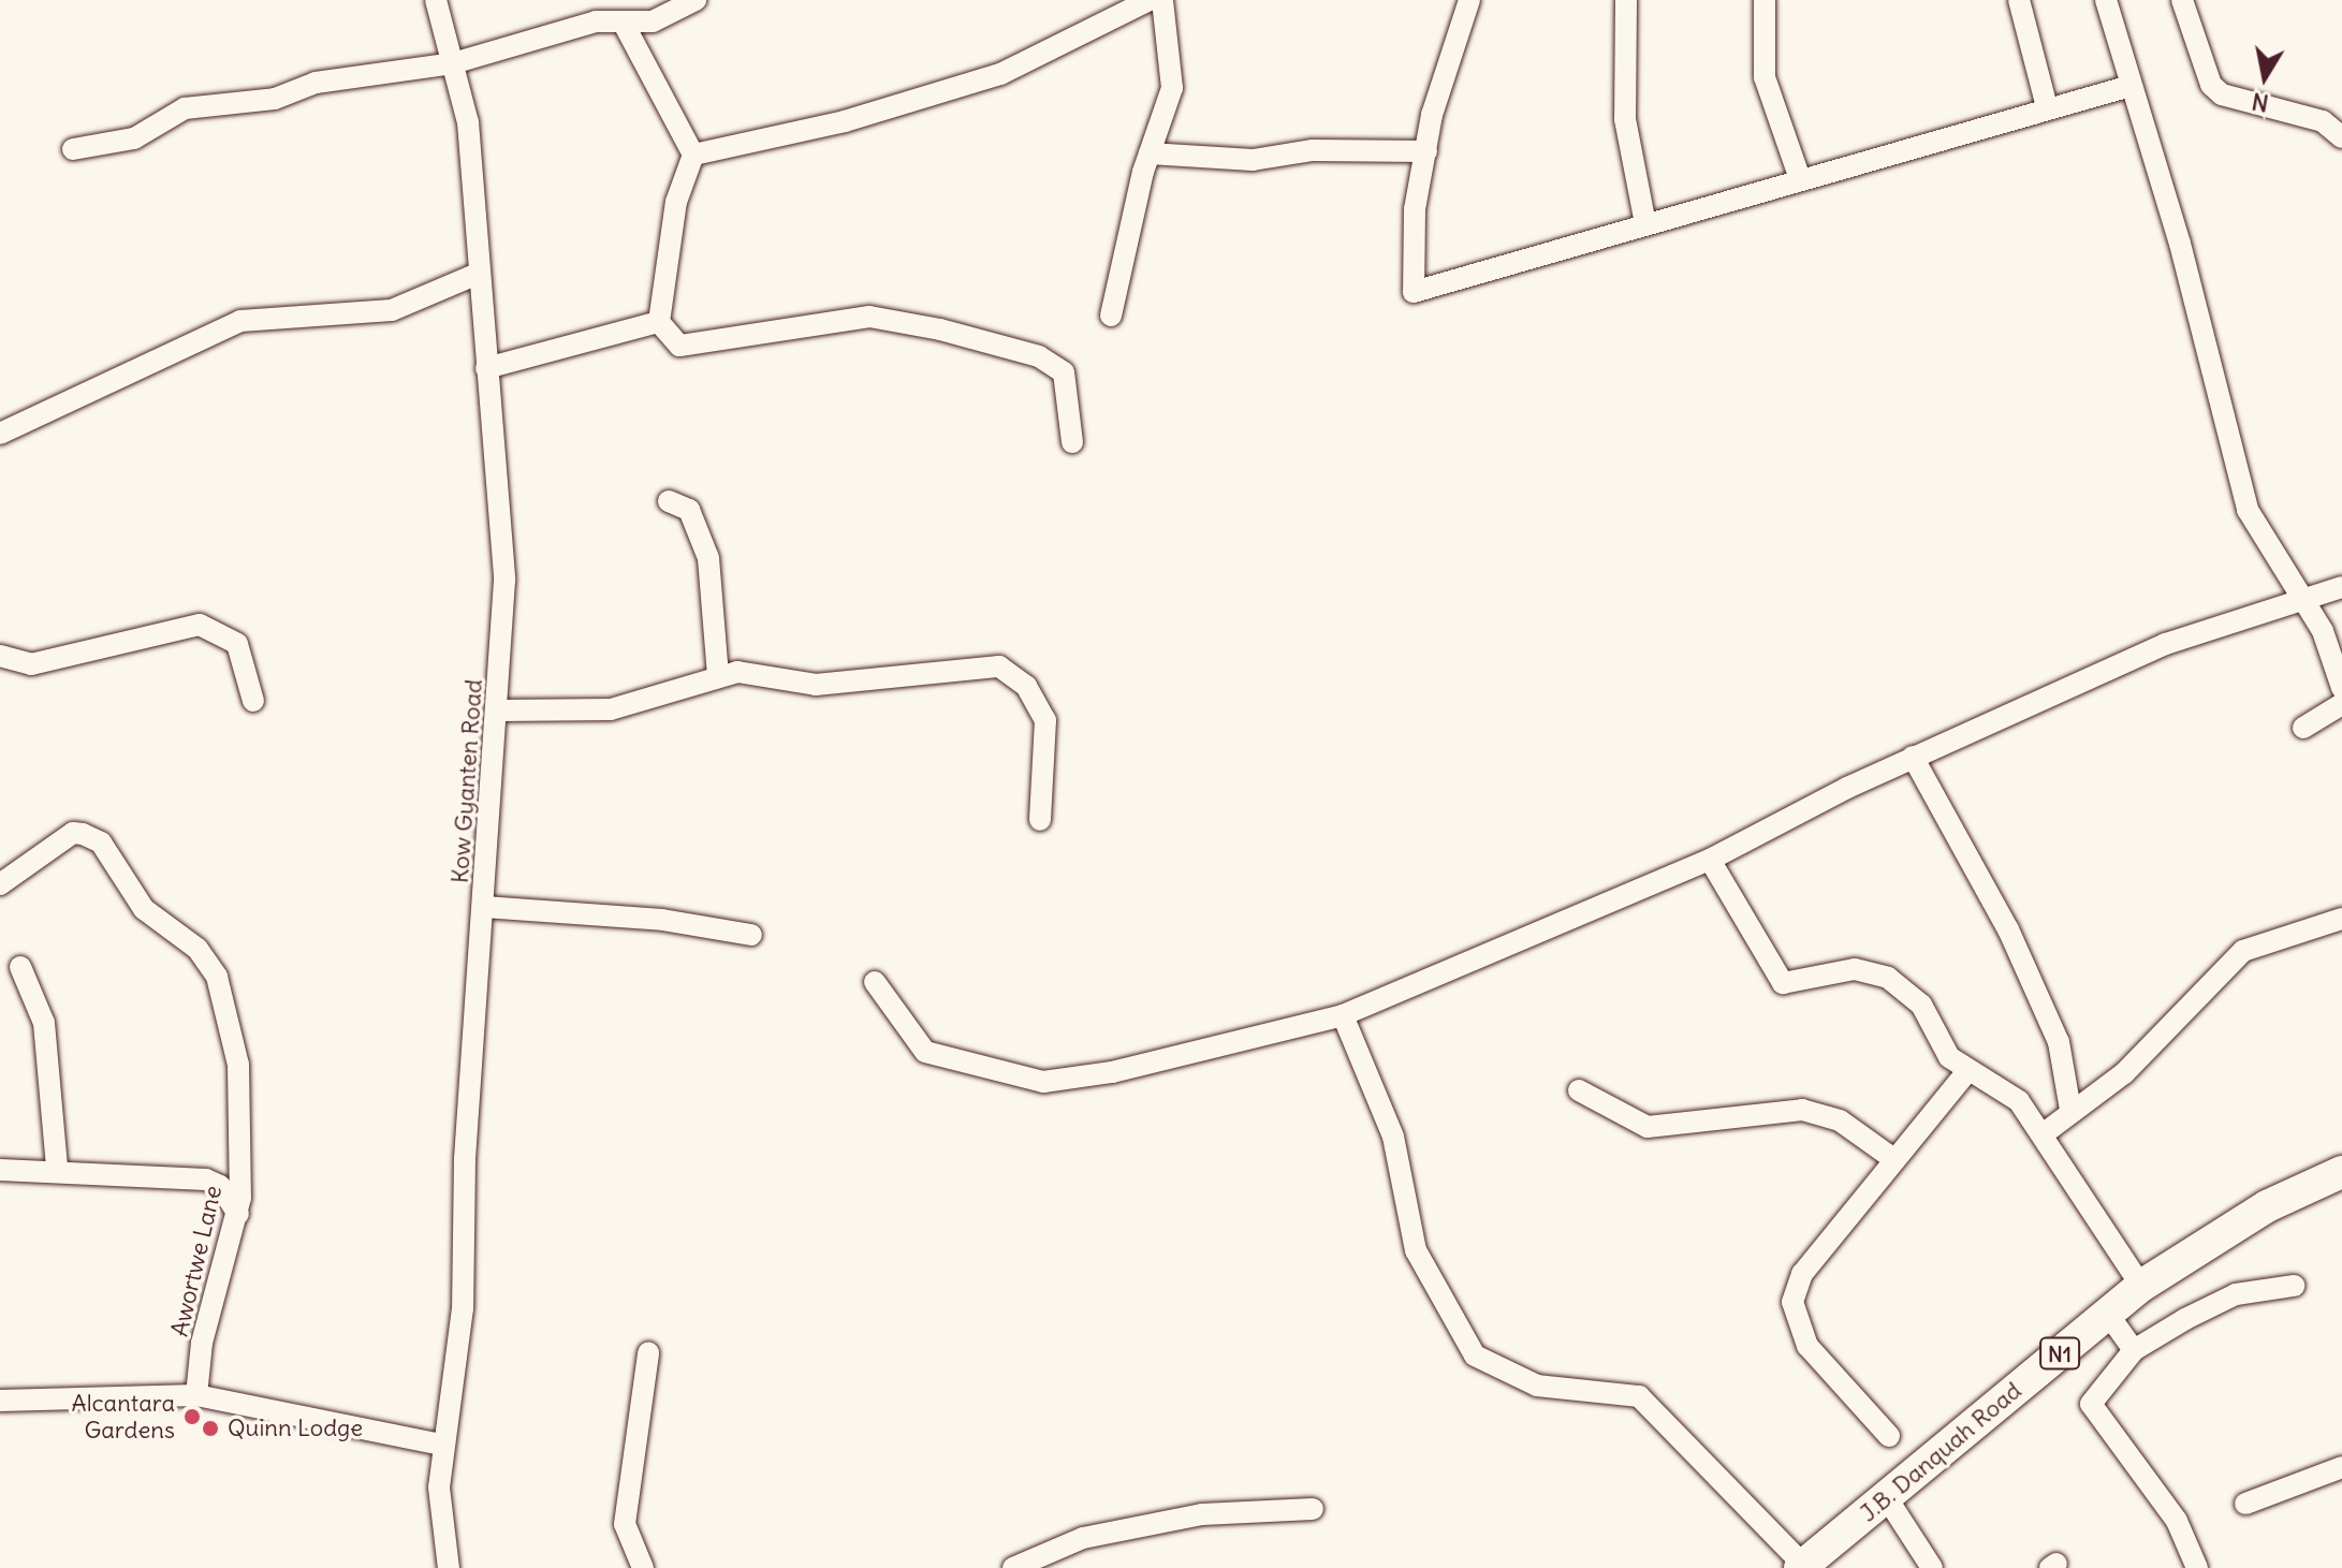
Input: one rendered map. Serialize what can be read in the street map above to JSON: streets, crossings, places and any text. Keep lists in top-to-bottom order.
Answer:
{
  "streets": {
    "highway": ["N1", "J.B. Danquah Road"],
    "street": ["Kow Gyanten Road", "Awortwe Lane"]
  },
  "places": ["Alcantara Gardens", "Quinn Lodge"],
  "north": "bottom"
}
